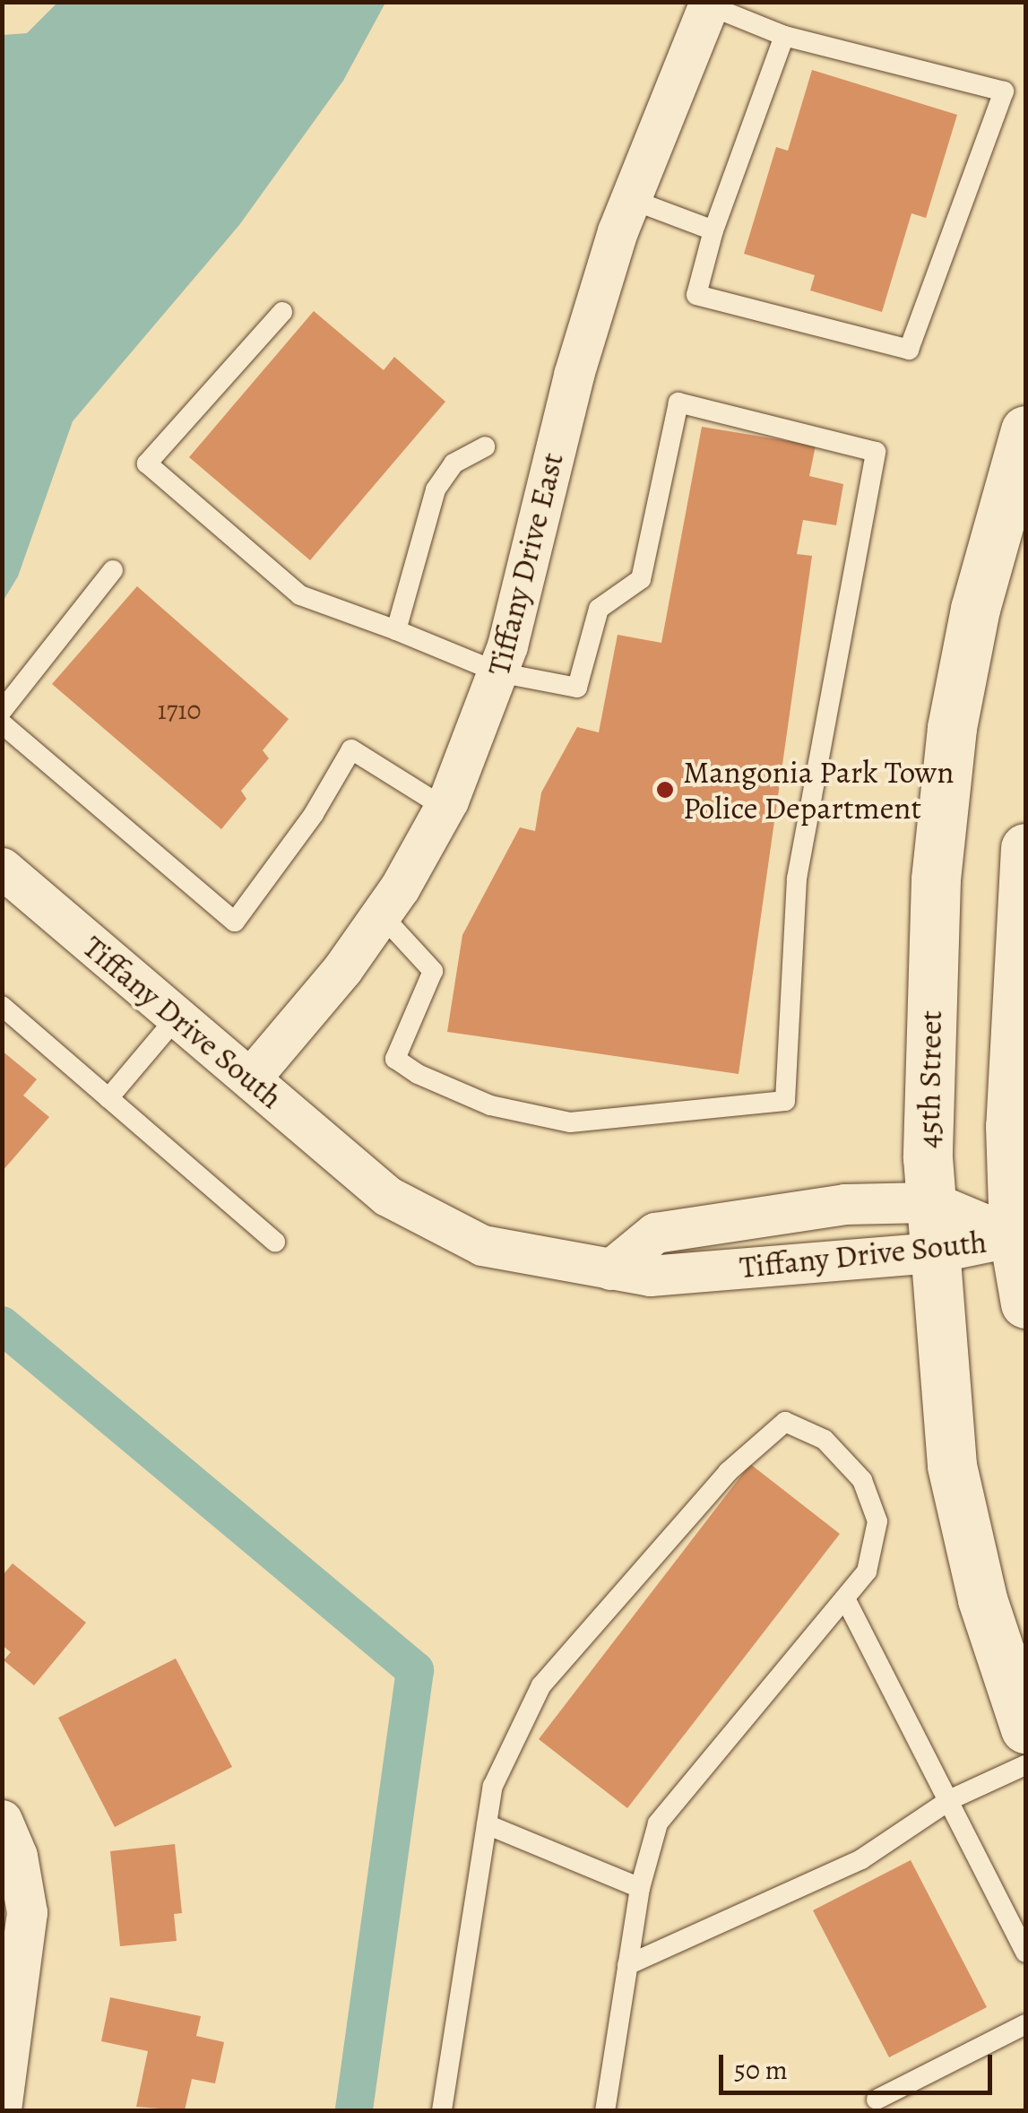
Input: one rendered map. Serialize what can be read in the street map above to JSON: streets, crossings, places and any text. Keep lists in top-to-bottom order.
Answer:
{
  "streets": {
    "main road": ["45th Street"],
    "street": ["Tiffany Drive East", "Tiffany Drive South"]
  },
  "crossings": [
    ["Tiffany Drive East", "Tiffany Drive South"],
    ["Tiffany Drive South", "45th Street"]
  ],
  "places": ["Mangonia Park Town Police Department"],
  "house_numbers": ["1710"],
  "scale_bar": "50 m"
}
